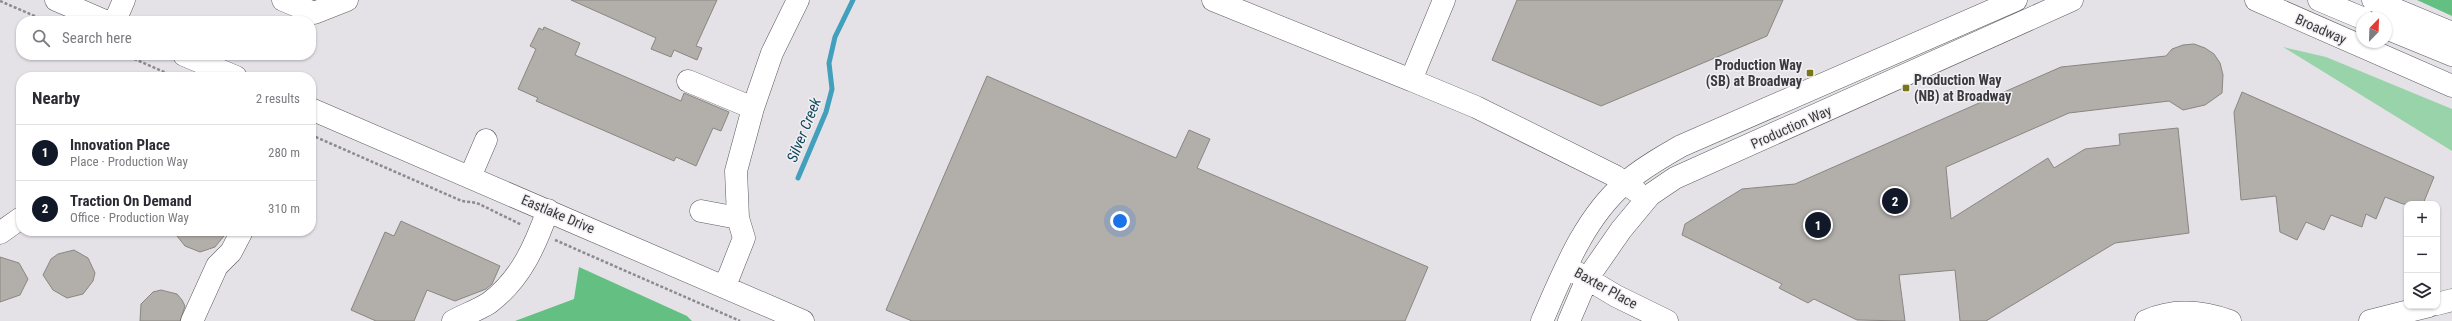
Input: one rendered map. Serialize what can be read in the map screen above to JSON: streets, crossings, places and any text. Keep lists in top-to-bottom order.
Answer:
{
  "streets": {
    "street": [
      "Broadway",
      "Production Way",
      "Eastlake Drive",
      "Baxter Place"
    ]
  },
  "crossings": [
    ["Production Way", "Baxter Place"]
  ],
  "water": ["Silver Creek"],
  "places": {
    "transit": ["Production Way (SB) at Broadway", "Production Way (NB) at Broadway"]
  },
  "north": "top right",
  "page": {
    "search": "Search here",
    "heading": ["Nearby", "2 results"],
    "list": [
      {
        "mark": "1",
        "name": "Innovation Place",
        "note": "Place · Production Way",
        "value": "280 m"
      },
      {
        "mark": "2",
        "name": "Traction On Demand",
        "note": "Office · Production Way",
        "value": "310 m"
      }
    ],
    "pins": ["2", "1"],
    "map_buttons": ["+", "−"]
  }
}
